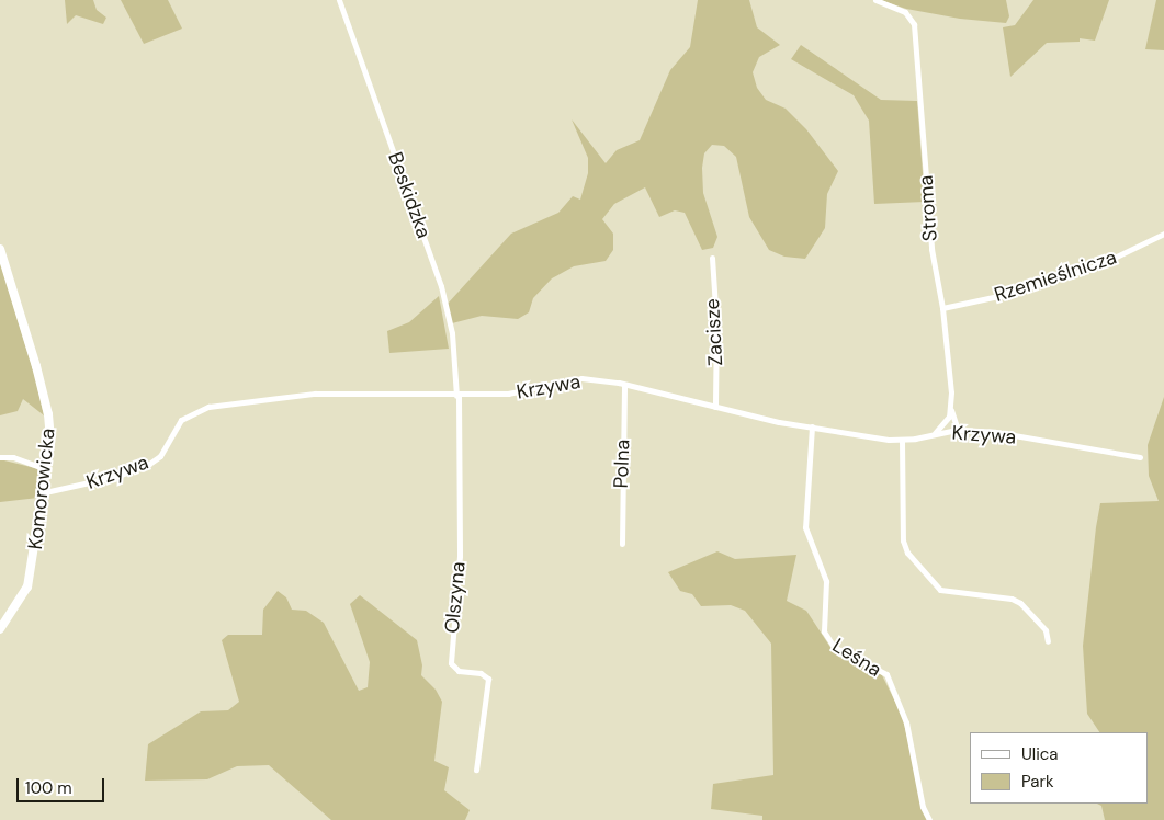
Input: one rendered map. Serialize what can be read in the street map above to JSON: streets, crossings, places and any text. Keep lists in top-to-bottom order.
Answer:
{
  "streets": {
    "street": [
      "Beskidzka",
      "Stroma",
      "Rzemieślnicza",
      "Zacisze",
      "Krzywa",
      "Polna",
      "Komorowicka",
      "Olszyna",
      "Leśna"
    ]
  },
  "crossings": [
    ["Beskidzka", "Krzywa"],
    ["Beskidzka", "Olszyna"],
    ["Stroma", "Rzemieślnicza"],
    ["Stroma", "Krzywa"],
    ["Zacisze", "Krzywa"],
    ["Krzywa", "Polna"],
    ["Krzywa", "Komorowicka"],
    ["Krzywa", "Olszyna"],
    ["Krzywa", "Leśna"]
  ],
  "legend": ["Ulica", "Park"],
  "scale_bar": "100 m"
}
